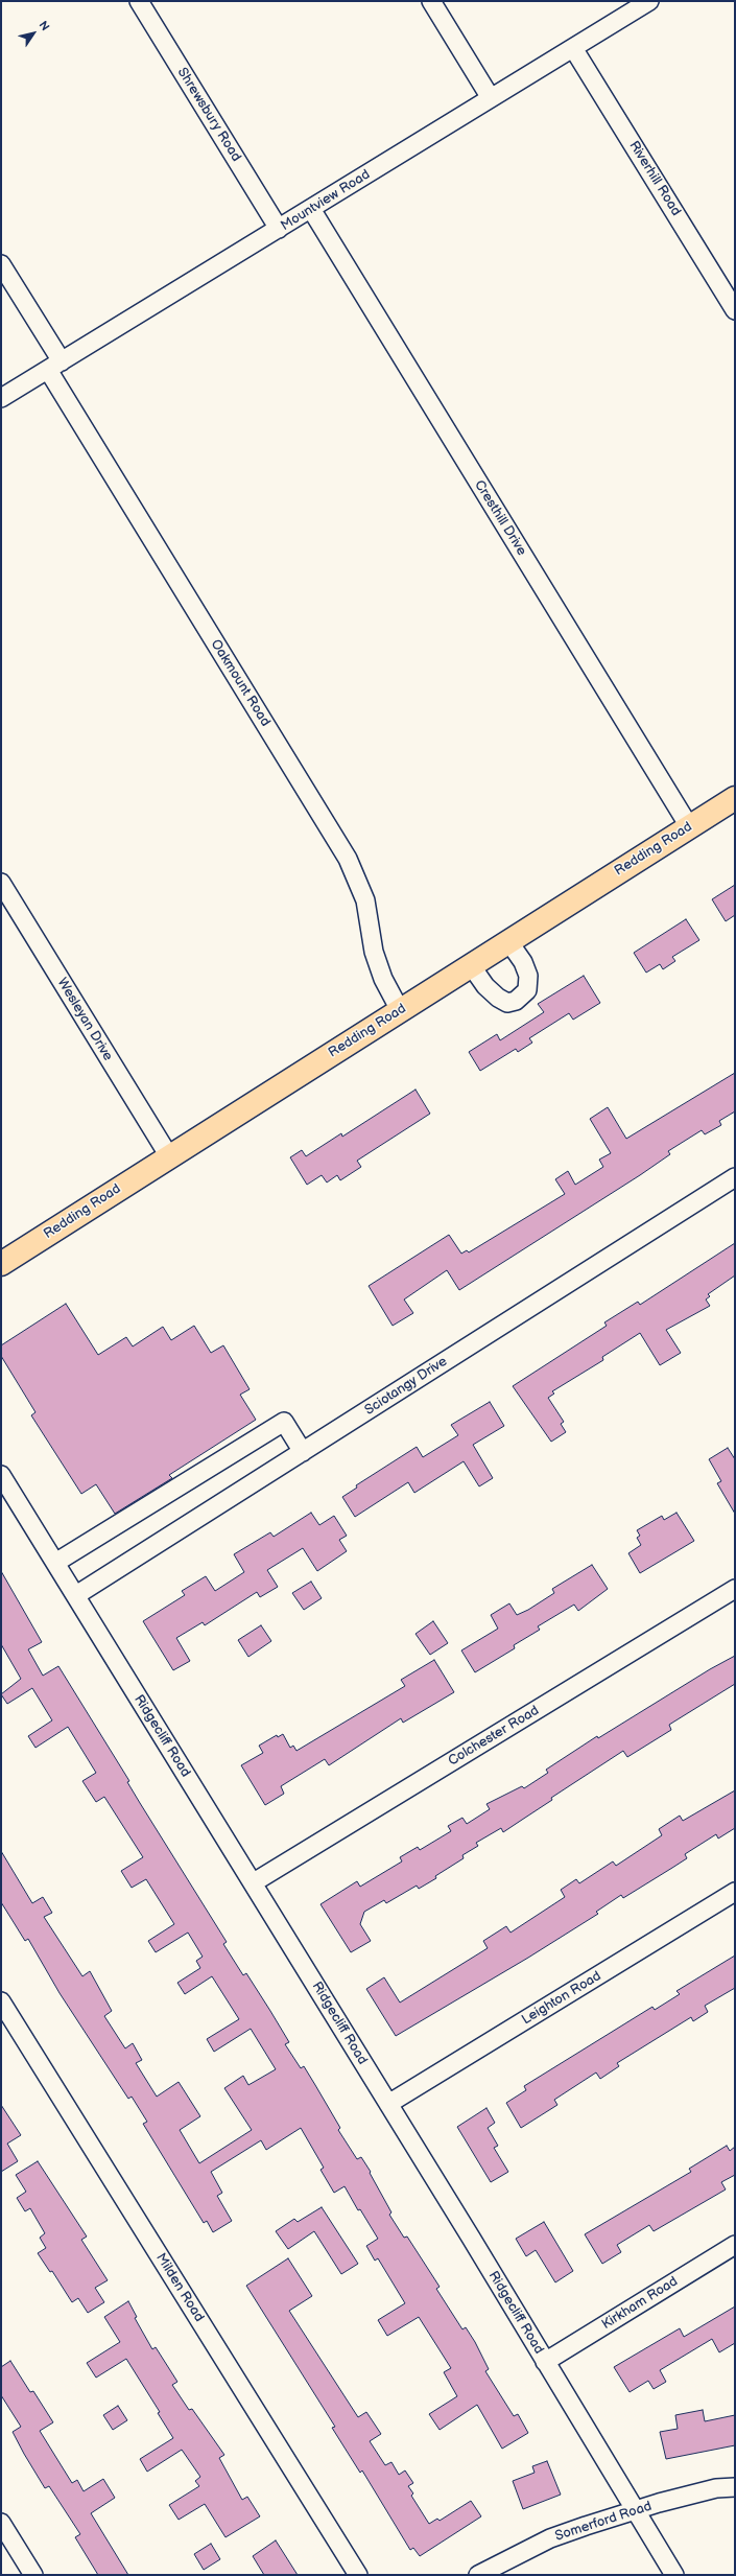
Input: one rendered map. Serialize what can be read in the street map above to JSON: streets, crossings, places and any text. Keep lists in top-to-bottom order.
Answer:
{
  "streets": {
    "main road": ["Redding Road"],
    "street": [
      "Shrewsbury Road",
      "Riverhill Road",
      "Mountview Road",
      "Cresthill Drive",
      "Oakmount Road",
      "Wesleyan Drive",
      "Sciotangy Drive",
      "Ridgecliff Road",
      "Colchester Road",
      "Leighton Road",
      "Milden Road",
      "Kirkham Road",
      "Somerford Road"
    ]
  },
  "crossings": [
    ["Shrewsbury Road", "Mountview Road"],
    ["Riverhill Road", "Mountview Road"],
    ["Mountview Road", "Cresthill Drive"],
    ["Mountview Road", "Oakmount Road"],
    ["Cresthill Drive", "Redding Road"],
    ["Oakmount Road", "Redding Road"],
    ["Redding Road", "Wesleyan Drive"],
    ["Sciotangy Drive", "Ridgecliff Road"],
    ["Ridgecliff Road", "Colchester Road"],
    ["Ridgecliff Road", "Leighton Road"],
    ["Ridgecliff Road", "Kirkham Road"],
    ["Ridgecliff Road", "Somerford Road"]
  ],
  "north": "top right"
}
